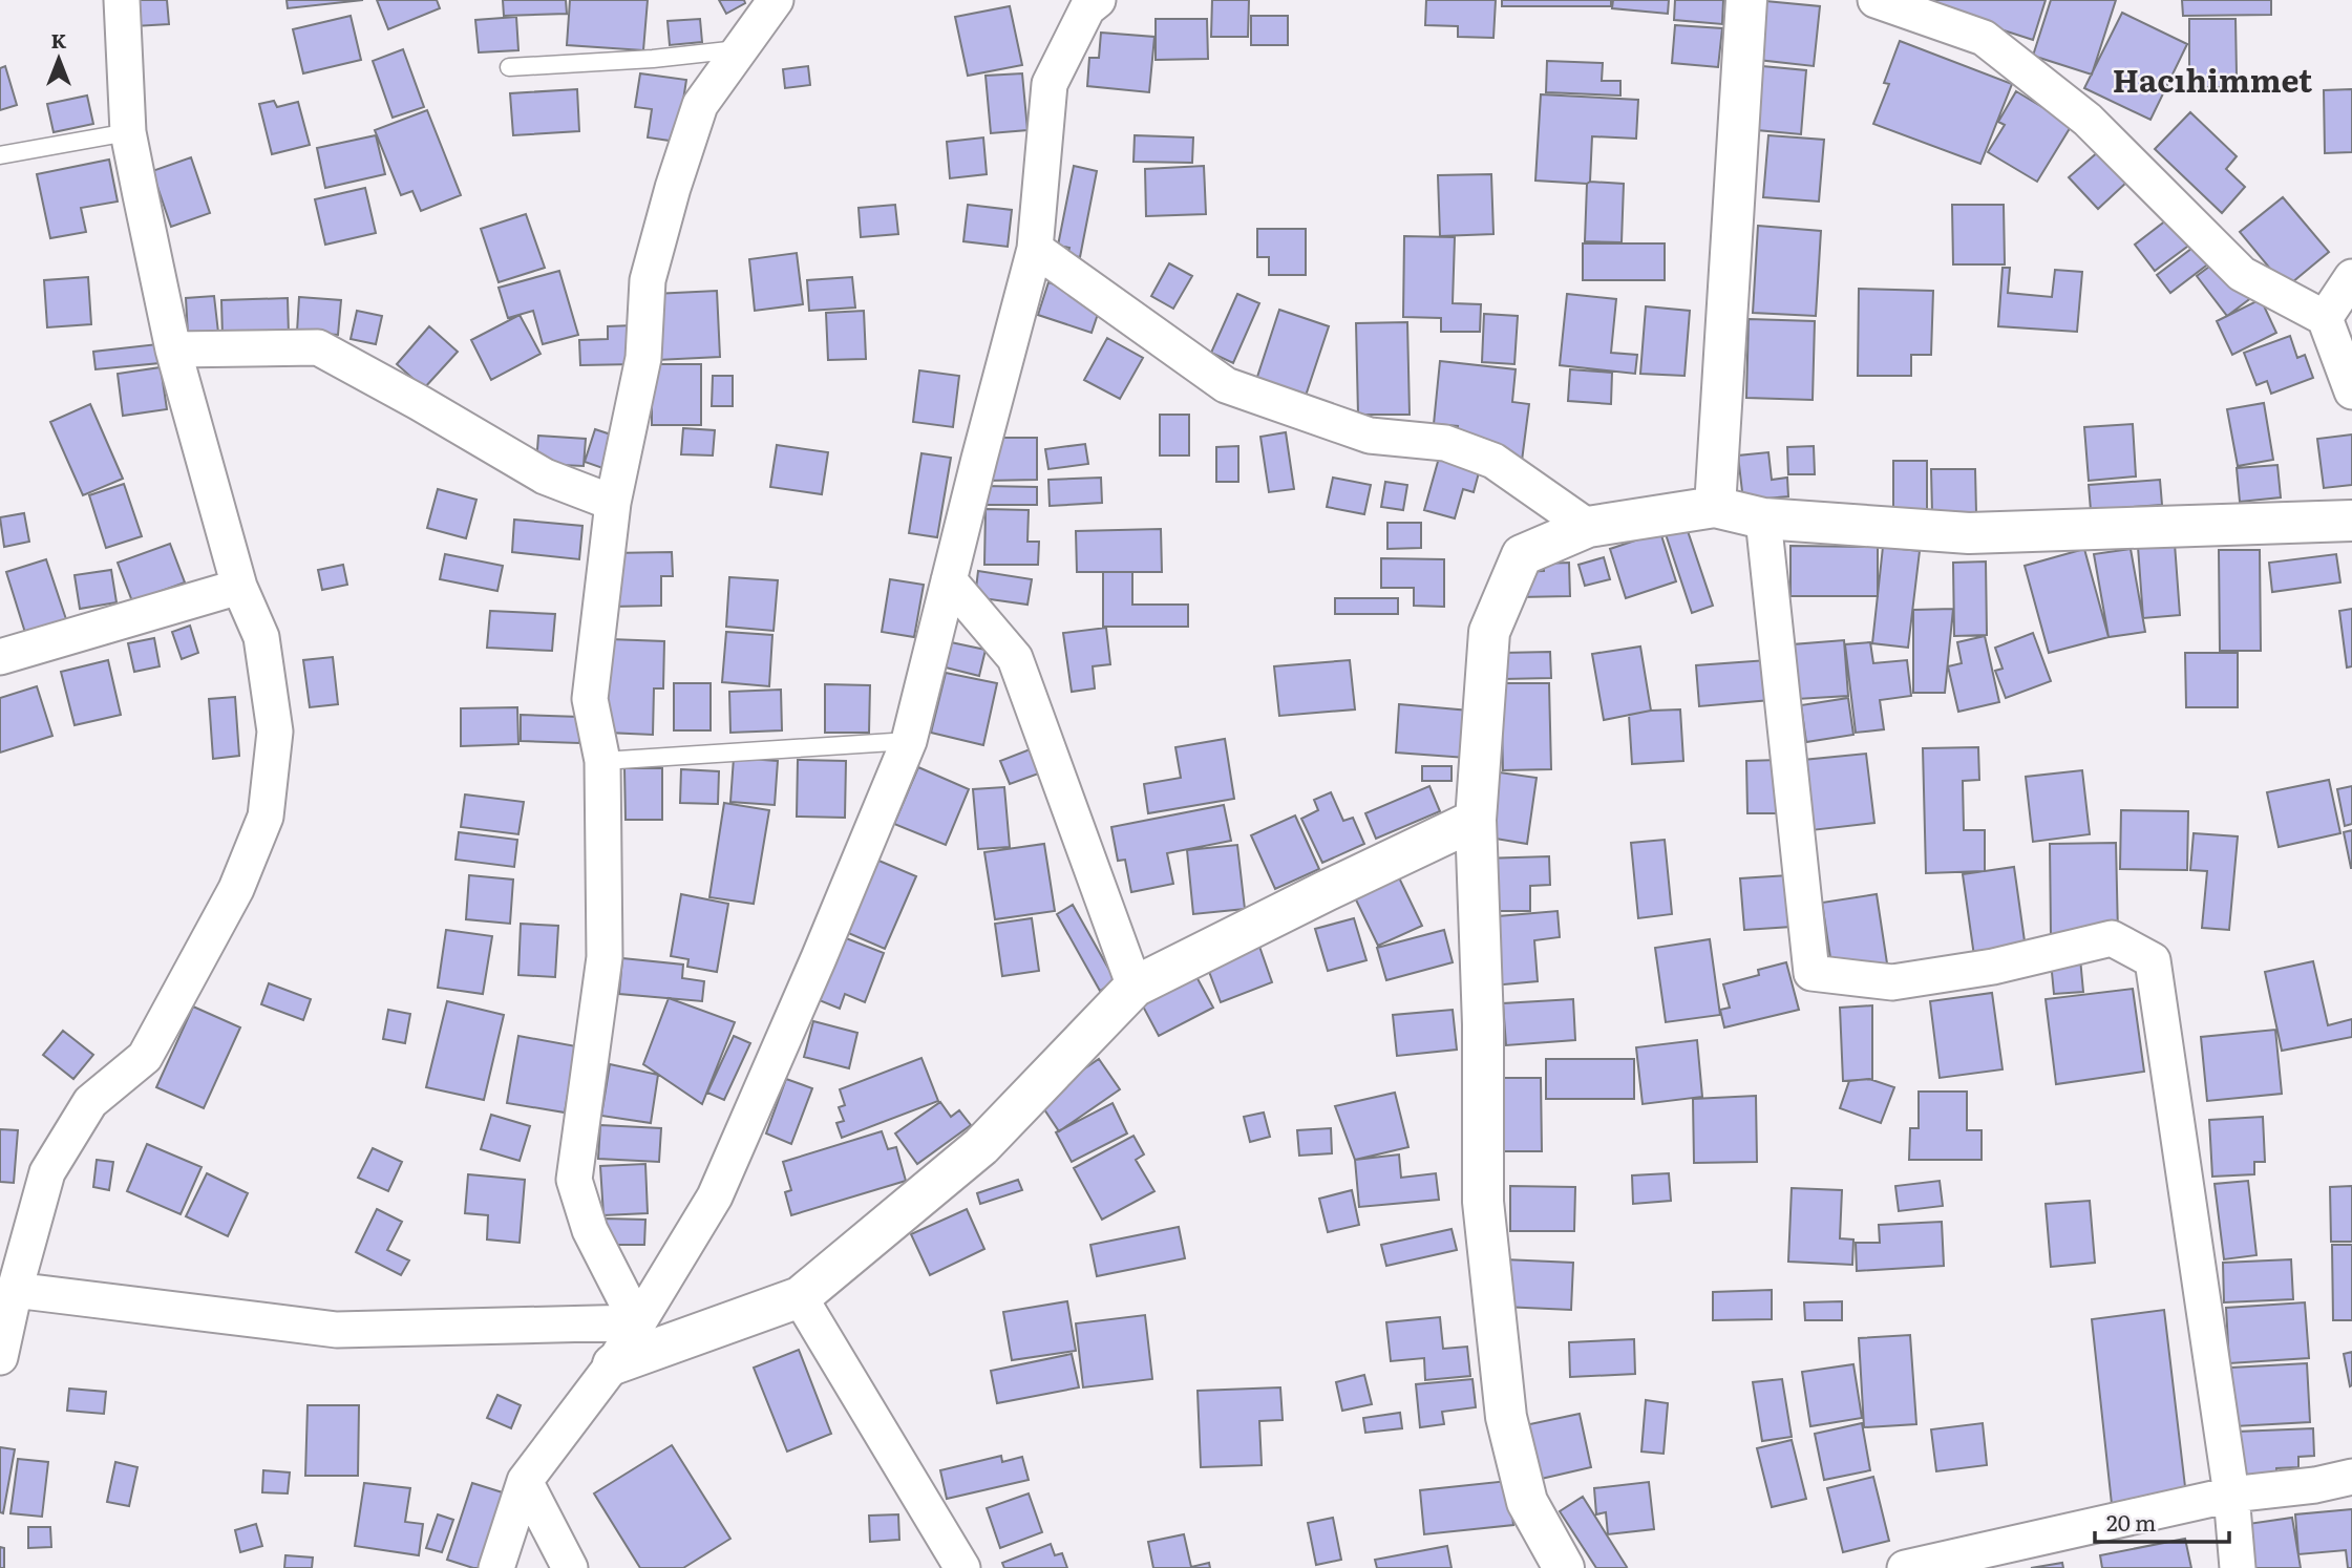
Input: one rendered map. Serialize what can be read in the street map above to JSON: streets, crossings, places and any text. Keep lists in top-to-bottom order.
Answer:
{
  "districts": ["Hacıhimmet"],
  "scale_bar": "20 m",
  "north": "top"
}
